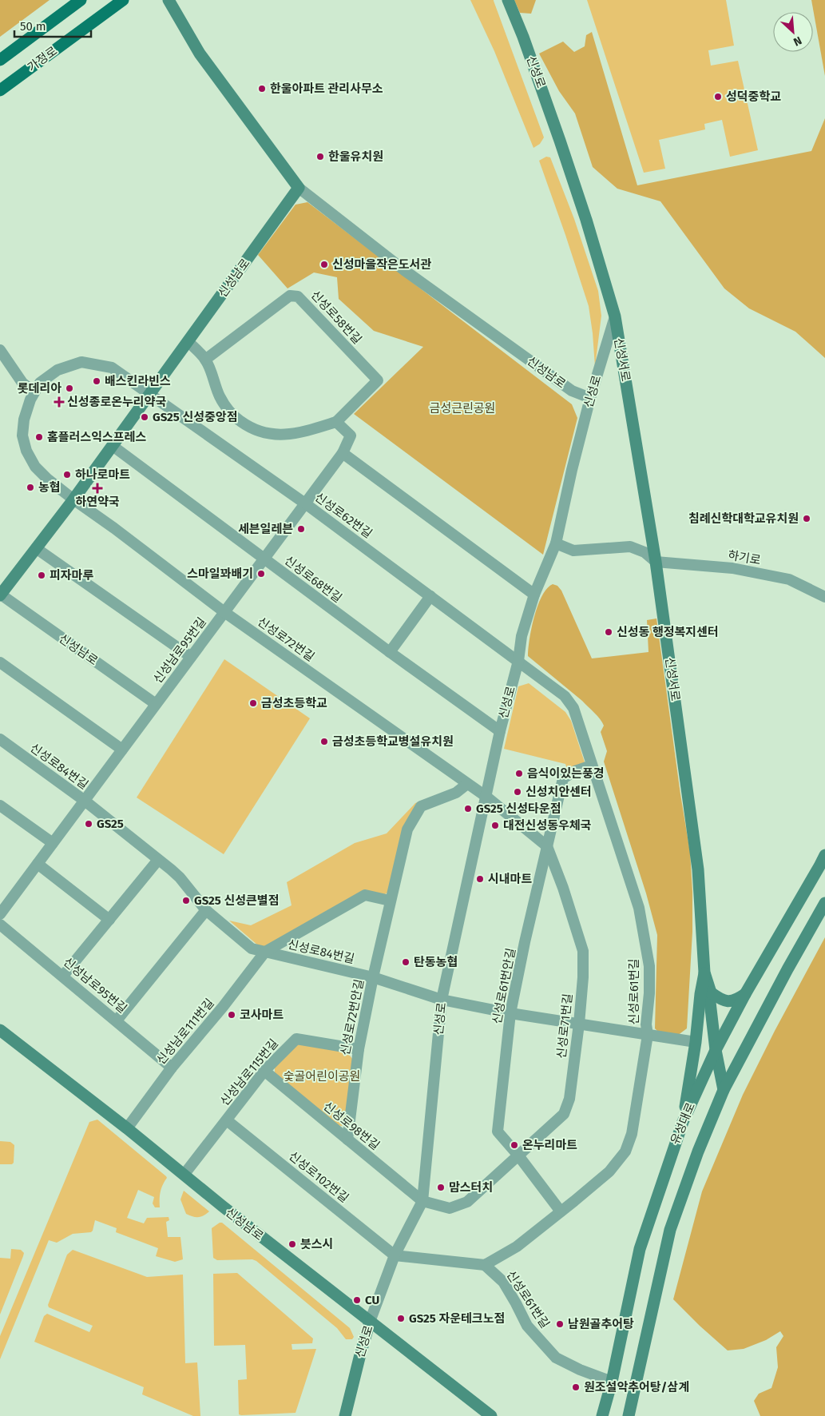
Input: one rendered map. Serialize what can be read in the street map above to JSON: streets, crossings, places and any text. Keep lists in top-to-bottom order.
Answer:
{
  "streets": {
    "main road": ["가정로"],
    "street": [
      "신성로",
      "신성남로",
      "신성로58번길",
      "신성서로",
      "신성로62번길",
      "하기로",
      "신성로68번길",
      "신성로72번길",
      "신성남로95번길",
      "신성로84번길",
      "신성로61번안길",
      "신성로61번길",
      "신성로72번안길",
      "신성로71번길",
      "신성남로111번길",
      "신성남로115번길",
      "유성대로",
      "신성로98번길",
      "신성로102번길"
    ]
  },
  "crossings": [
    ["신성로", "신성남로"],
    ["신성로", "신성서로"],
    ["신성로", "신성로62번길"],
    ["신성로", "신성로68번길"],
    ["신성로", "신성로72번길"],
    ["신성로", "신성로84번길"],
    ["신성로", "신성로61번길"],
    ["신성로", "신성로71번길"],
    ["신성로", "신성로98번길"],
    ["신성로", "신성로102번길"],
    ["신성남로", "신성로58번길"],
    ["신성남로", "신성로62번길"],
    ["신성남로", "신성로68번길"],
    ["신성남로", "신성로72번길"],
    ["신성남로", "신성남로95번길"],
    ["신성남로", "신성남로111번길"],
    ["신성남로", "신성남로115번길"],
    ["신성서로", "하기로"],
    ["신성로62번길", "신성남로95번길"],
    ["신성로62번길", "신성로61번길"],
    ["신성로68번길", "신성남로95번길"],
    ["신성로72번길", "신성남로95번길"],
    ["신성로72번길", "신성로72번안길"],
    ["신성남로95번길", "신성로84번길"],
    ["신성남로95번길", "신성남로111번길"],
    ["신성로84번길", "신성로61번안길"],
    ["신성로84번길", "신성로61번길"],
    ["신성로84번길", "신성로72번안길"],
    ["신성로84번길", "신성로71번길"],
    ["신성로84번길", "신성남로111번길"],
    ["신성로61번안길", "신성로61번길"],
    ["신성로61번안길", "신성로71번길"],
    ["신성로61번길", "유성대로"],
    ["신성로72번안길", "신성남로115번길"],
    ["신성로72번안길", "신성로98번길"],
    ["신성로71번길", "신성로98번길"],
    ["신성남로115번길", "신성로98번길"],
    ["신성남로115번길", "신성로102번길"]
  ],
  "parks": ["금성근린공원", "숯골어린이공원"],
  "places": {
    "other": [
      "한울아파트 관리사무소",
      "성덕중학교",
      "한울유치원",
      "신성마을작은도서관",
      "배스킨라빈스",
      "롯데리아",
      "GS25 신성중앙점",
      "홈플러스익스프레스",
      "하나로마트",
      "농협",
      "침례신학대학교유치원",
      "세븐일레븐",
      "스마일꽈배기",
      "피자마루",
      "신성동 행정복지센터",
      "금성초등학교",
      "금성초등학교병설유치원",
      "음식이있는풍경",
      "신성치안센터",
      "GS25 신성타운점",
      "GS25",
      "대전신성동우체국",
      "시내마트",
      "GS25 신성큰별점",
      "탄동농협",
      "코사마트",
      "온누리마트",
      "맘스터치",
      "븟스시",
      "CU",
      "GS25 자운테크노점",
      "남원골추어탕",
      "원조설악추어탕/삼계"
    ],
    "health": ["신성종로온누리약국", "하연약국"]
  },
  "scale_bar": "50 m",
  "north": "bottom right"
}
